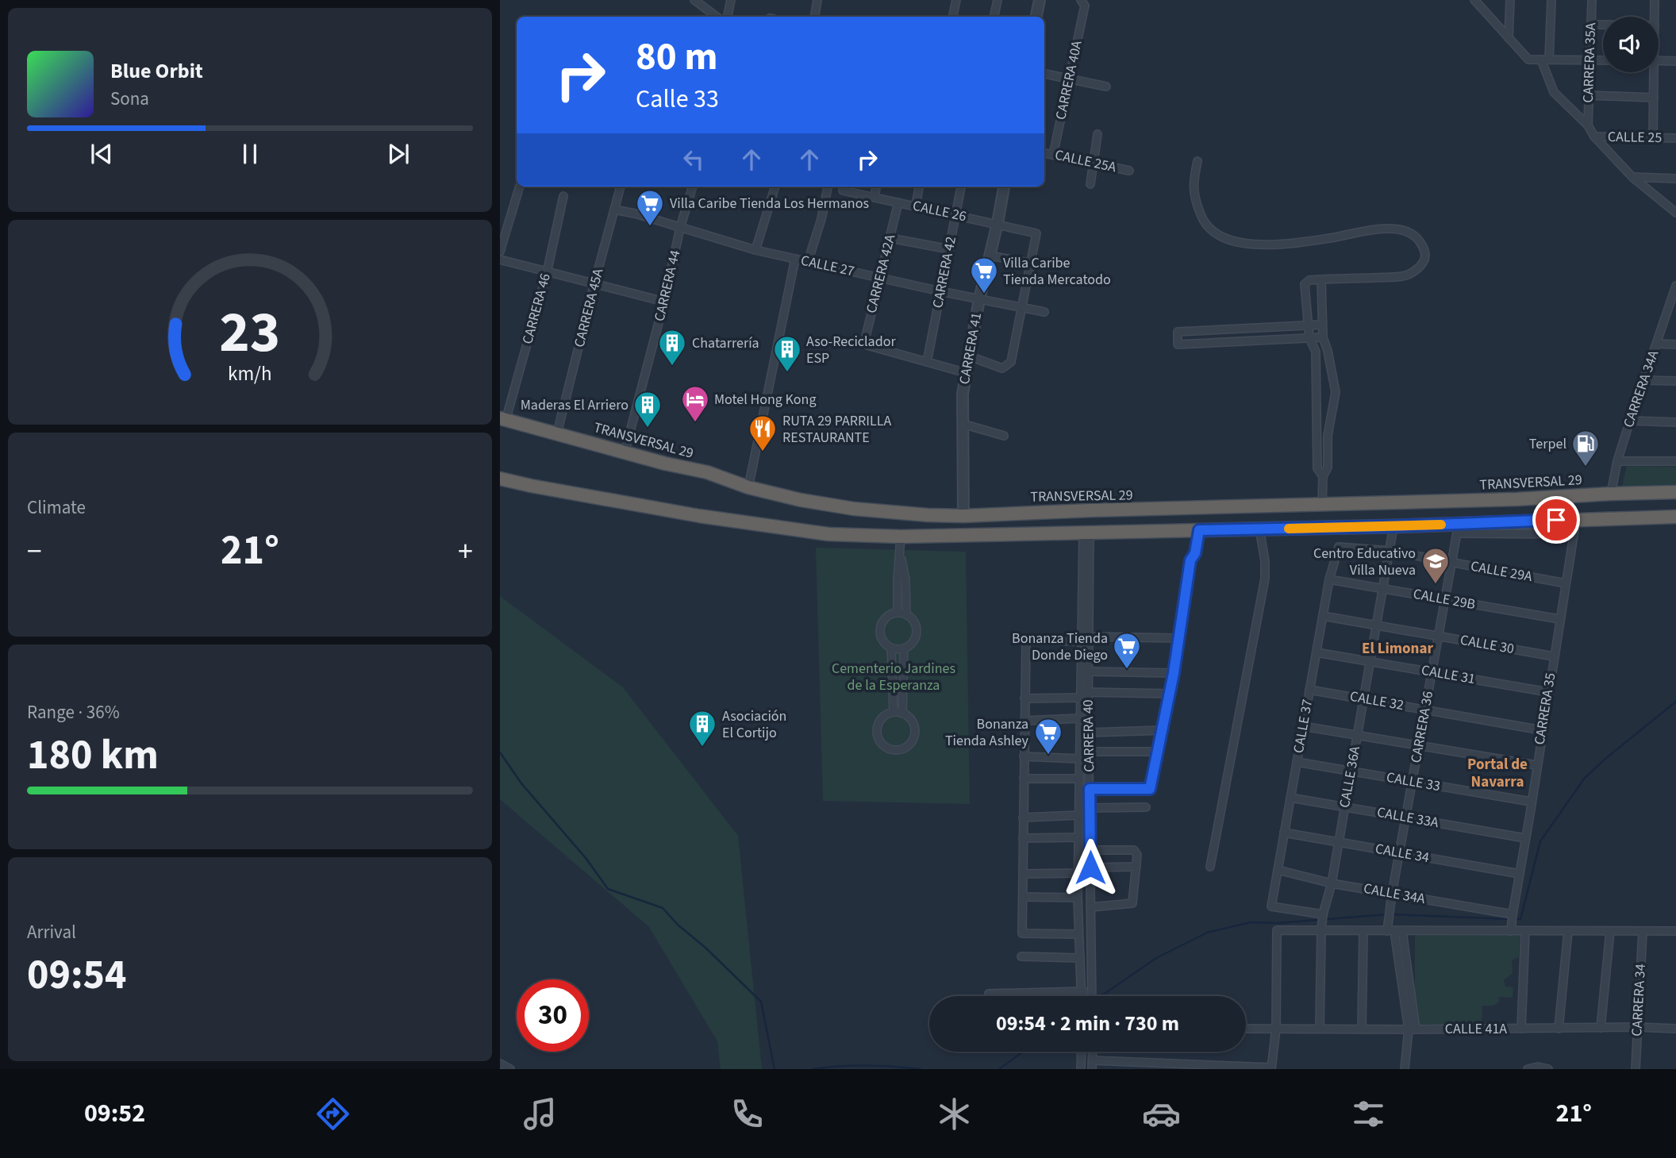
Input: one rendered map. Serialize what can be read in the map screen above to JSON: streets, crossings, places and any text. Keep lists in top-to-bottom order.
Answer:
{
  "streets": {
    "highway": ["TRANSVERSAL 29"],
    "street": [
      "CARRERA 35A",
      "CARRERA 40A",
      "CALLE 25",
      "CALLE 25A",
      "CALLE 26",
      "CALLE 27",
      "CARRERA 42",
      "CARRERA 42A",
      "CARRERA 44",
      "CARRERA 45A",
      "CARRERA 46",
      "CARRERA 41",
      "CARRERA 34A",
      "CALLE 29A",
      "CALLE 29B",
      "CALLE 30",
      "CALLE 31",
      "CALLE 32",
      "CARRERA 35",
      "CALLE 37",
      "CARRERA 36",
      "CARRERA 40",
      "CALLE 36A",
      "CALLE 33",
      "CALLE 33A",
      "CALLE 34",
      "CALLE 34A",
      "CARRERA 34",
      "CALLE 41A"
    ]
  },
  "crossings": [
    ["CARRERA 40A", "CALLE 25A"],
    ["CALLE 26", "CARRERA 42"],
    ["CALLE 26", "CARRERA 42A"],
    ["CALLE 26", "CARRERA 41"],
    ["CALLE 27", "CARRERA 42"],
    ["CALLE 27", "CARRERA 42A"],
    ["CALLE 27", "CARRERA 44"],
    ["CALLE 27", "CARRERA 45A"],
    ["CALLE 27", "CARRERA 41"],
    ["CARRERA 42", "CARRERA 42A"],
    ["CARRERA 44", "TRANSVERSAL 29"],
    ["CARRERA 45A", "TRANSVERSAL 29"],
    ["CARRERA 46", "TRANSVERSAL 29"],
    ["CARRERA 41", "TRANSVERSAL 29"],
    ["CARRERA 34A", "TRANSVERSAL 29"],
    ["CALLE 29A", "CARRERA 35"],
    ["CALLE 29A", "CALLE 37"],
    ["CALLE 29A", "CARRERA 36"],
    ["CALLE 29A", "CALLE 36A"],
    ["CALLE 29B", "CARRERA 35"],
    ["CALLE 29B", "CALLE 37"],
    ["CALLE 29B", "CARRERA 36"],
    ["CALLE 29B", "CALLE 36A"],
    ["CALLE 30", "CARRERA 35"],
    ["CALLE 30", "CALLE 37"],
    ["CALLE 30", "CARRERA 36"],
    ["CALLE 30", "CALLE 36A"],
    ["CALLE 31", "CARRERA 35"],
    ["CALLE 31", "CALLE 37"],
    ["CALLE 31", "CARRERA 36"],
    ["CALLE 31", "CALLE 36A"],
    ["CALLE 32", "CARRERA 35"],
    ["CALLE 32", "CALLE 37"],
    ["CALLE 32", "CARRERA 36"],
    ["CALLE 32", "CALLE 36A"],
    ["CARRERA 35", "CALLE 33"],
    ["CARRERA 35", "CALLE 33A"],
    ["CARRERA 35", "CALLE 34"],
    ["CARRERA 35", "CALLE 34A"],
    ["CALLE 37", "CALLE 36A"],
    ["CALLE 37", "CALLE 33"],
    ["CALLE 37", "CALLE 33A"],
    ["CALLE 37", "CALLE 34"],
    ["CALLE 37", "CALLE 34A"],
    ["CARRERA 36", "CALLE 33"],
    ["CARRERA 36", "CALLE 33A"],
    ["CARRERA 36", "CALLE 34"],
    ["CARRERA 36", "CALLE 34A"],
    ["CARRERA 36", "CALLE 41A"],
    ["CALLE 36A", "CALLE 33"],
    ["CALLE 36A", "CALLE 33A"],
    ["CALLE 36A", "CALLE 34"],
    ["CALLE 36A", "CALLE 34A"],
    ["CALLE 36A", "CALLE 41A"],
    ["CARRERA 34", "CALLE 41A"]
  ],
  "districts": ["El Limonar", "Portal de Navarra"],
  "parks": ["Cementerio Jardines de la Esperanza"],
  "places": {
    "supermarket": [
      "Villa Caribe Tienda Los Hermanos",
      "Villa Caribe Tienda Mercatodo",
      "Bonanza Tienda Donde Diego",
      "Bonanza Tienda Ashley"
    ],
    "building": [
      "Chatarrería",
      "Aso-Reciclador ESP",
      "Maderas El Arriero",
      "Asociación El Cortijo"
    ],
    "hotel": ["Motel Hong Kong"],
    "restaurant": ["RUTA 29 PARRILLA RESTAURANTE"],
    "fuel station": ["Terpel"],
    "school or university": ["Centro Educativo Villa Nueva"]
  },
  "page": {
    "turn": ["80 m", "Calle 33"],
    "song": ["Blue Orbit", "Sona"],
    "tile": [
      "Climate",
      ["Range · 36%", "180 km"],
      ["Arrival", "09:54"]
    ],
    "heat": ["−", "21°", "+"],
    "limit": "30",
    "trip": "09:54 · 2 min · 730 m",
    "tabs": ["09:52", "21°"],
    "gauge": ["23", "km/h"]
  }
}
